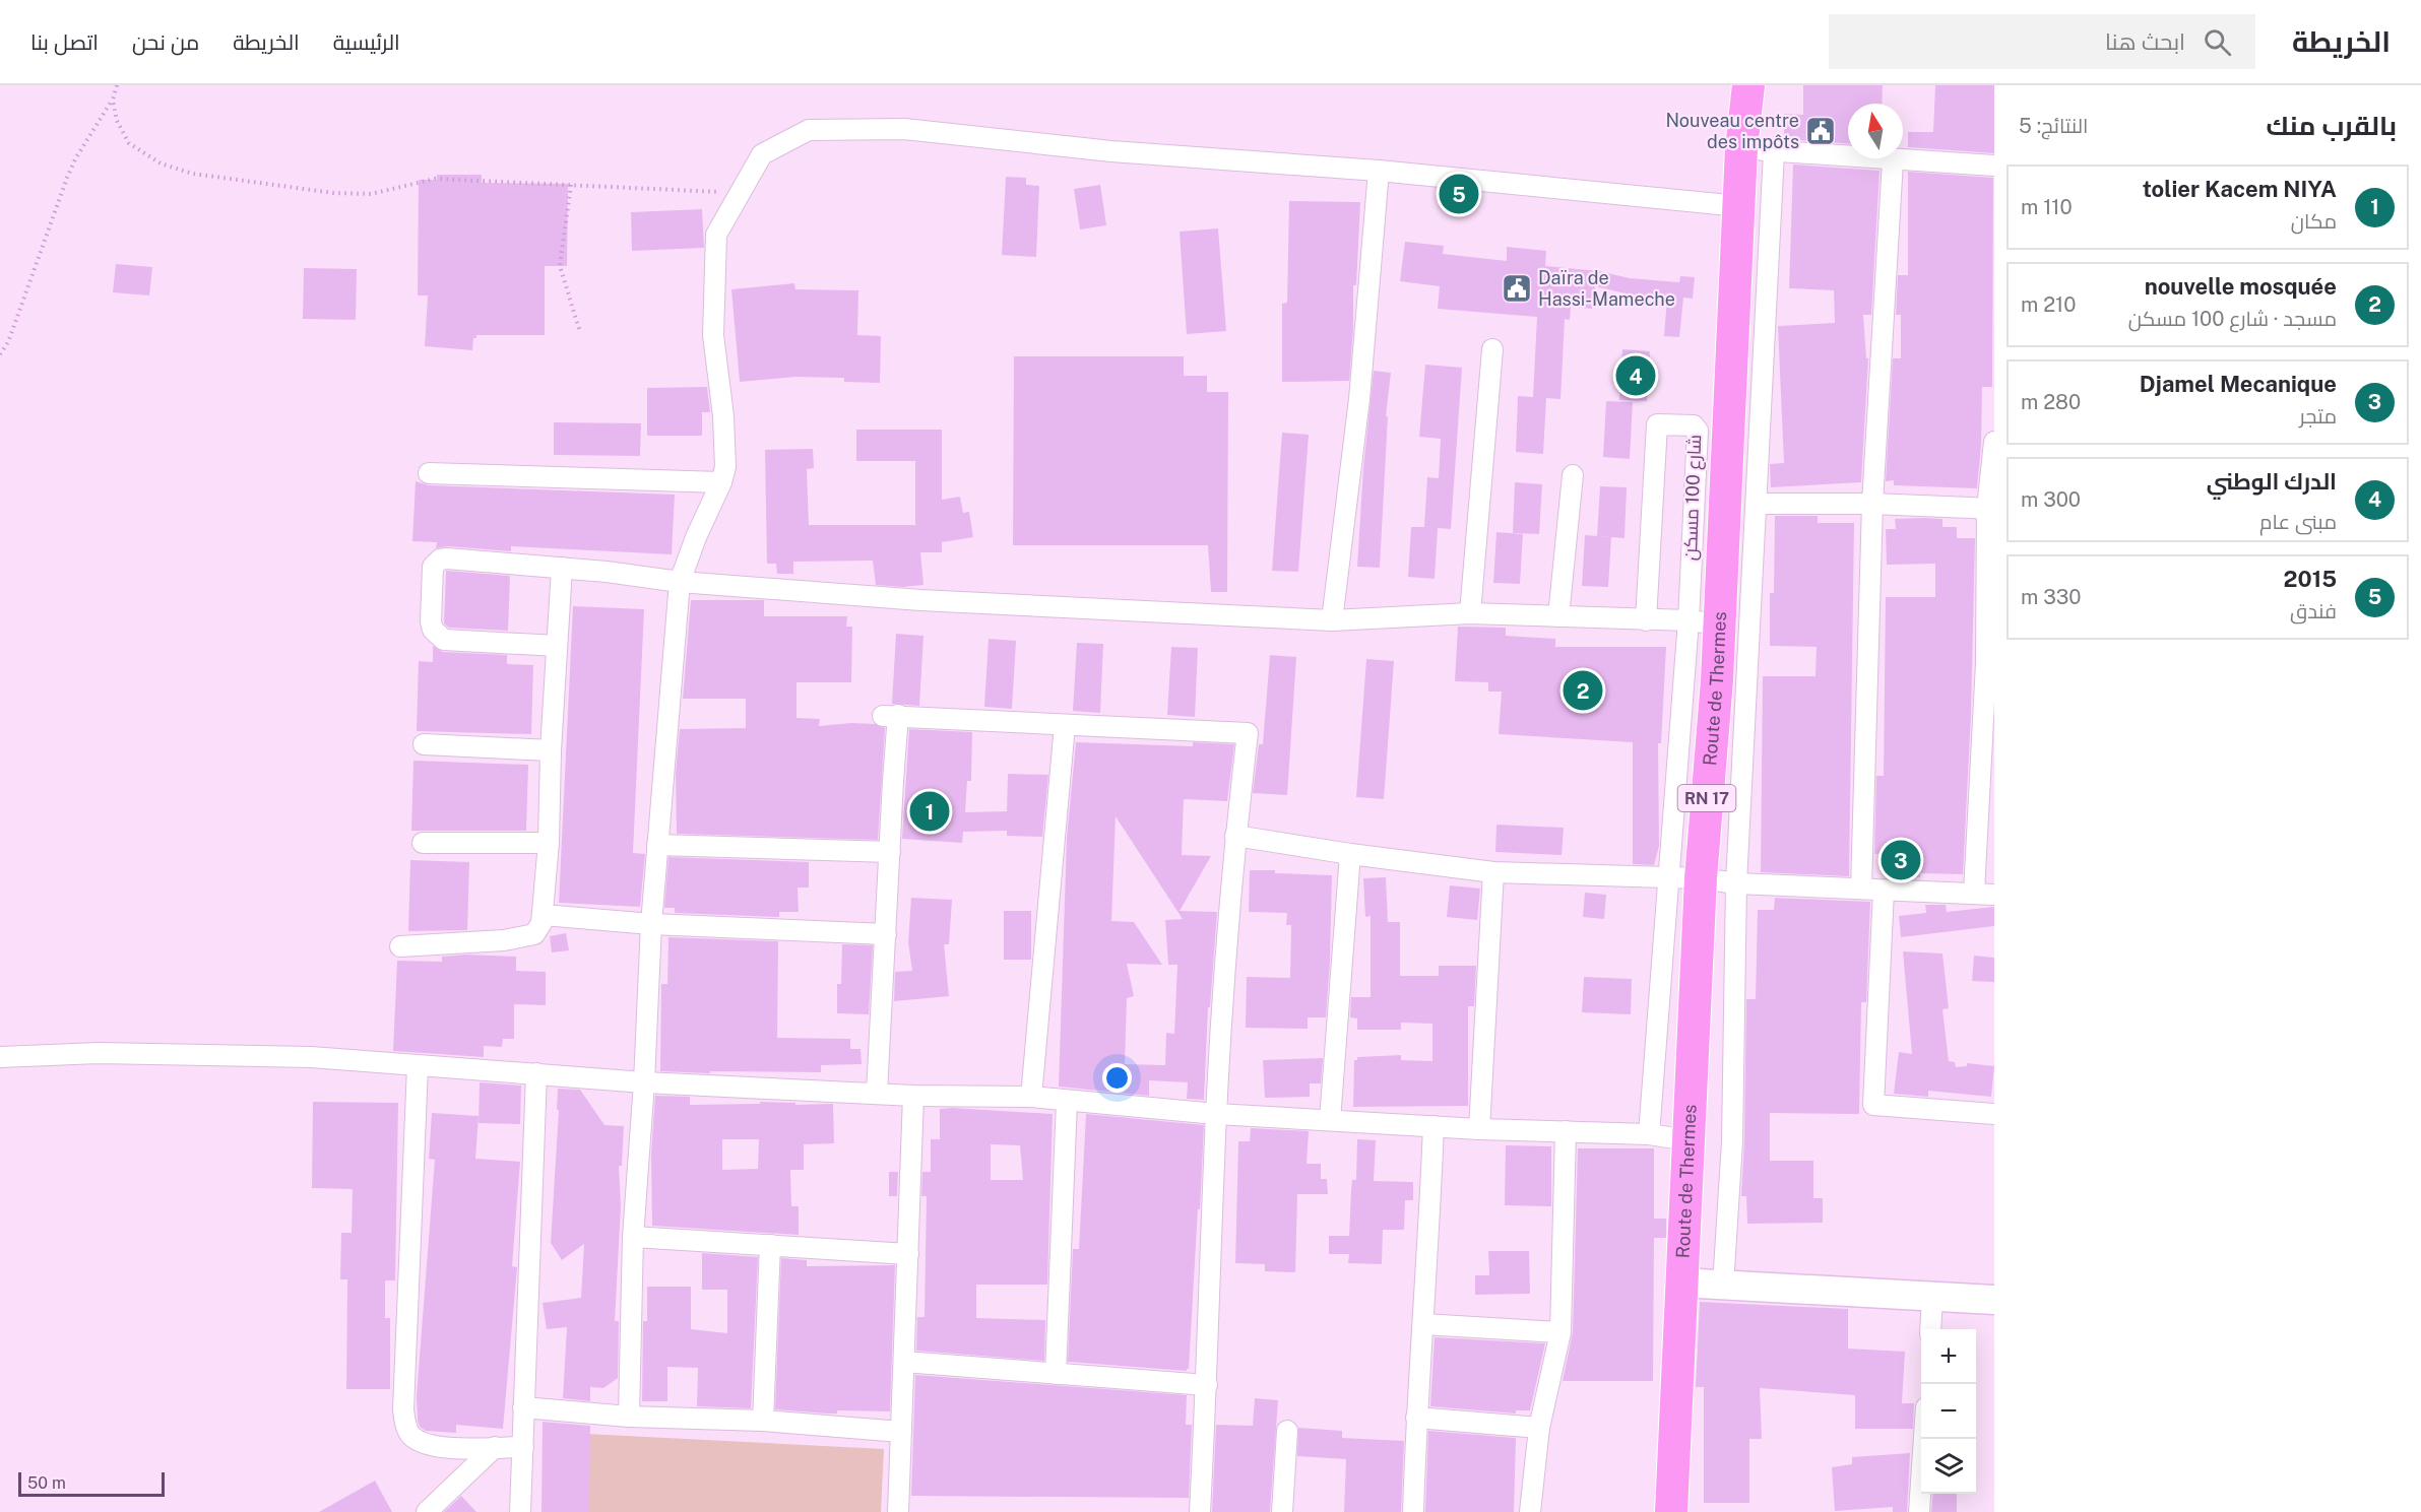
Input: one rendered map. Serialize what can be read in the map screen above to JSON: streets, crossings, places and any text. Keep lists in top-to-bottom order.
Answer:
{
  "streets": {
    "main road": ["Route de Thermes", "RN 17"],
    "street": ["شارع 100 مسكن"]
  },
  "places": {
    "public building": ["Nouveau centre des impôts", "Daïra de Hassi-Mameche"]
  },
  "scale_bar": "50 m",
  "north": "top",
  "page": {
    "header": "الخريطة",
    "search": "ابحث هنا",
    "nav": [
      "الرئيسية",
      "الخريطة",
      "من نحن",
      "اتصل بنا"
    ],
    "heading": ["بالقرب منك", "النتائج: 5"],
    "list": [
      {
        "mark": "1",
        "name": "tolier Kacem NIYA",
        "note": "مكان",
        "value": "110 m"
      },
      {
        "mark": "2",
        "name": "nouvelle mosquée",
        "note": "مسجد · شارع 100 مسكن",
        "value": "210 m"
      },
      {
        "mark": "3",
        "name": "Djamel Mecanique",
        "note": "متجر",
        "value": "280 m"
      },
      {
        "mark": "4",
        "name": "الدرك الوطني",
        "note": "مبنى عام",
        "value": "300 m"
      },
      {
        "mark": "5",
        "name": "2015",
        "note": "فندق",
        "value": "330 m"
      }
    ],
    "pins": [
      "5",
      "4",
      "2",
      "1",
      "3"
    ],
    "map_buttons": ["+", "−"],
    "scale": "50 m"
  }
}
